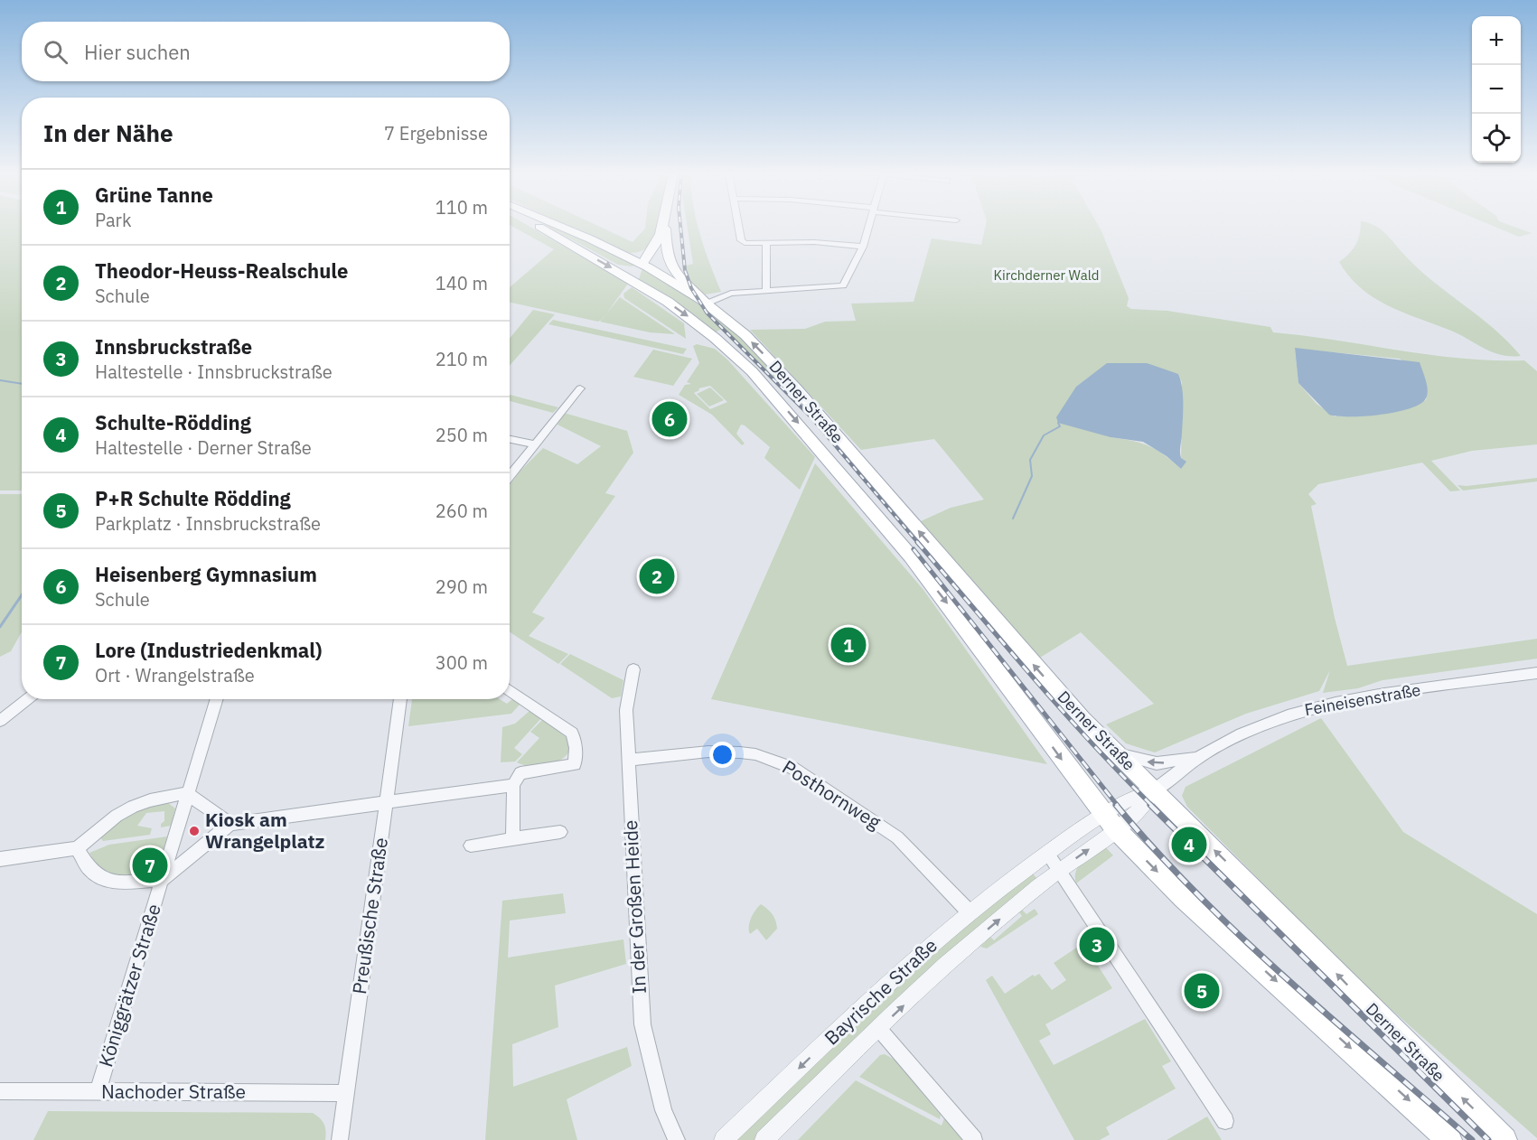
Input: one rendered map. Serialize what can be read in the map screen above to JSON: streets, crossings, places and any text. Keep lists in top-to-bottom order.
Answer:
{
  "streets": {
    "main road": ["Derner Straße"],
    "street": [
      "Feineisenstraße",
      "Posthornweg",
      "In der Großen Heide",
      "Preußische Straße",
      "Königgrätzer Straße",
      "Bayrische Straße",
      "Nachoder Straße"
    ]
  },
  "crossings": [
    ["Derner Straße", "Feineisenstraße"],
    ["Derner Straße", "Bayrische Straße"],
    ["Feineisenstraße", "Bayrische Straße"],
    ["Posthornweg", "In der Großen Heide"],
    ["Posthornweg", "Bayrische Straße"],
    ["Preußische Straße", "Nachoder Straße"],
    ["Königgrätzer Straße", "Nachoder Straße"]
  ],
  "parks": ["Kirchderner Wald"],
  "places": ["Kiosk am Wrangelplatz"],
  "page": {
    "map_buttons": ["+", "−"],
    "search": "Hier suchen",
    "heading": ["In der Nähe", "7 Ergebnisse"],
    "list": [
      {
        "mark": "1",
        "name": "Grüne Tanne",
        "note": "Park",
        "value": "110 m"
      },
      {
        "mark": "2",
        "name": "Theodor-Heuss-Realschule",
        "note": "Schule",
        "value": "140 m"
      },
      {
        "mark": "3",
        "name": "Innsbruckstraße",
        "note": "Haltestelle · Innsbruckstraße",
        "value": "210 m"
      },
      {
        "mark": "4",
        "name": "Schulte-Rödding",
        "note": "Haltestelle · Derner Straße",
        "value": "250 m"
      },
      {
        "mark": "5",
        "name": "P+R Schulte Rödding",
        "note": "Parkplatz · Innsbruckstraße",
        "value": "260 m"
      },
      {
        "mark": "6",
        "name": "Heisenberg Gymnasium",
        "note": "Schule",
        "value": "290 m"
      },
      {
        "mark": "7",
        "name": "Lore (Industriedenkmal)",
        "note": "Ort · Wrangelstraße",
        "value": "300 m"
      }
    ],
    "pins": [
      "6",
      "2",
      "1",
      "4",
      "7",
      "3",
      "5"
    ]
  }
}
